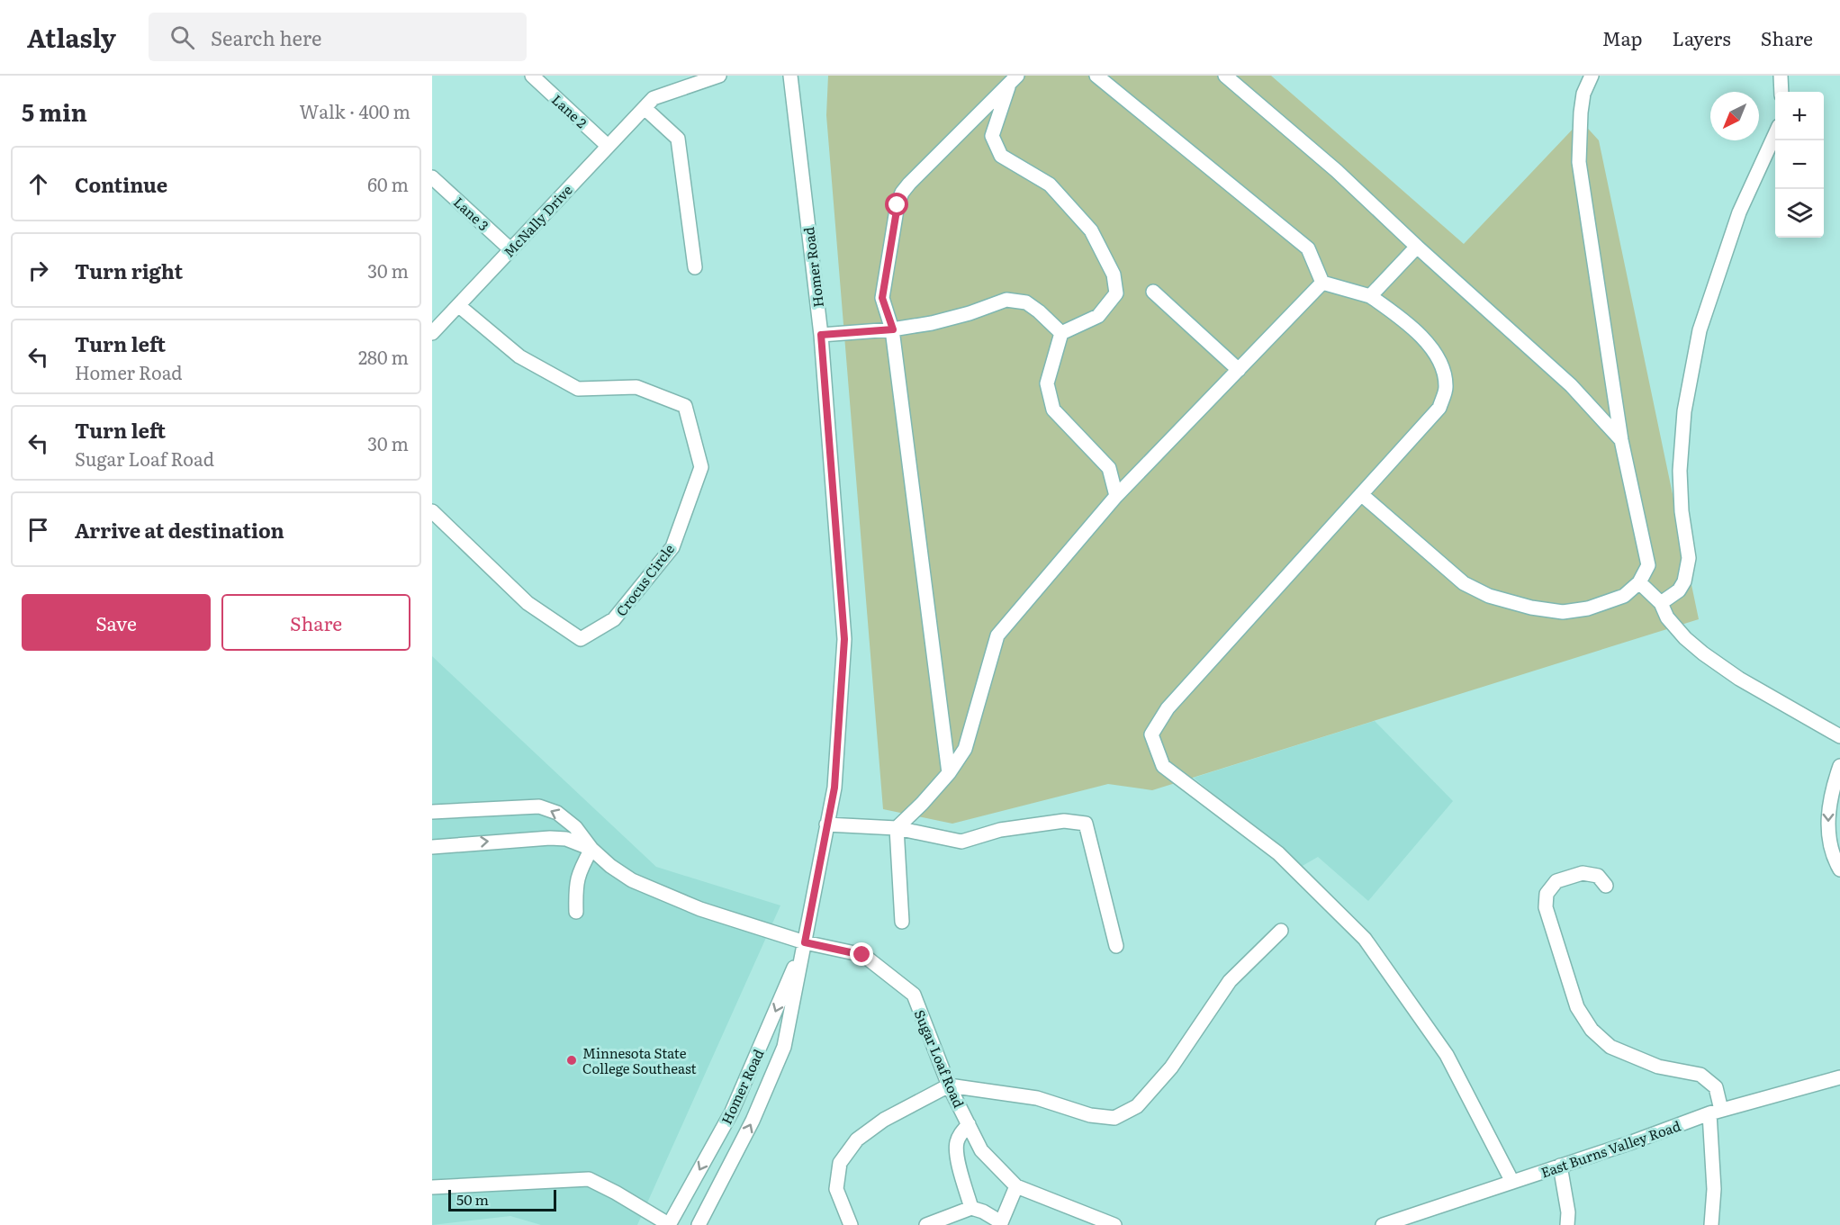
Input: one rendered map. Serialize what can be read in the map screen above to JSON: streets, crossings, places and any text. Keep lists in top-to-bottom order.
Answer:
{
  "streets": {
    "street": [
      "Lane 2",
      "Lane 3",
      "McNally Drive",
      "Homer Road",
      "Crocus Circle",
      "Sugar Loaf Road",
      "East Burns Valley Road"
    ]
  },
  "crossings": [
    ["Lane 2", "McNally Drive"],
    ["Lane 3", "McNally Drive"],
    ["McNally Drive", "Crocus Circle"],
    ["Homer Road", "Sugar Loaf Road"]
  ],
  "places": ["Minnesota State College Southeast"],
  "scale_bar": "50 m",
  "north": "bottom left",
  "page": {
    "header": "Atlasly",
    "search": "Search here",
    "nav": ["Map", "Layers", "Share"],
    "heading": ["5 min", "Walk · 400 m"],
    "map_buttons": ["+", "−"],
    "list": [
      ["Continue", "60 m"],
      ["Turn right", "30 m"],
      ["Turn left", "Homer Road", "280 m"],
      ["Turn left", "Sugar Loaf Road", "30 m"],
      "Arrive at destination"
    ],
    "buttons": ["Save", "Share"],
    "scale": "50 m"
  }
}
